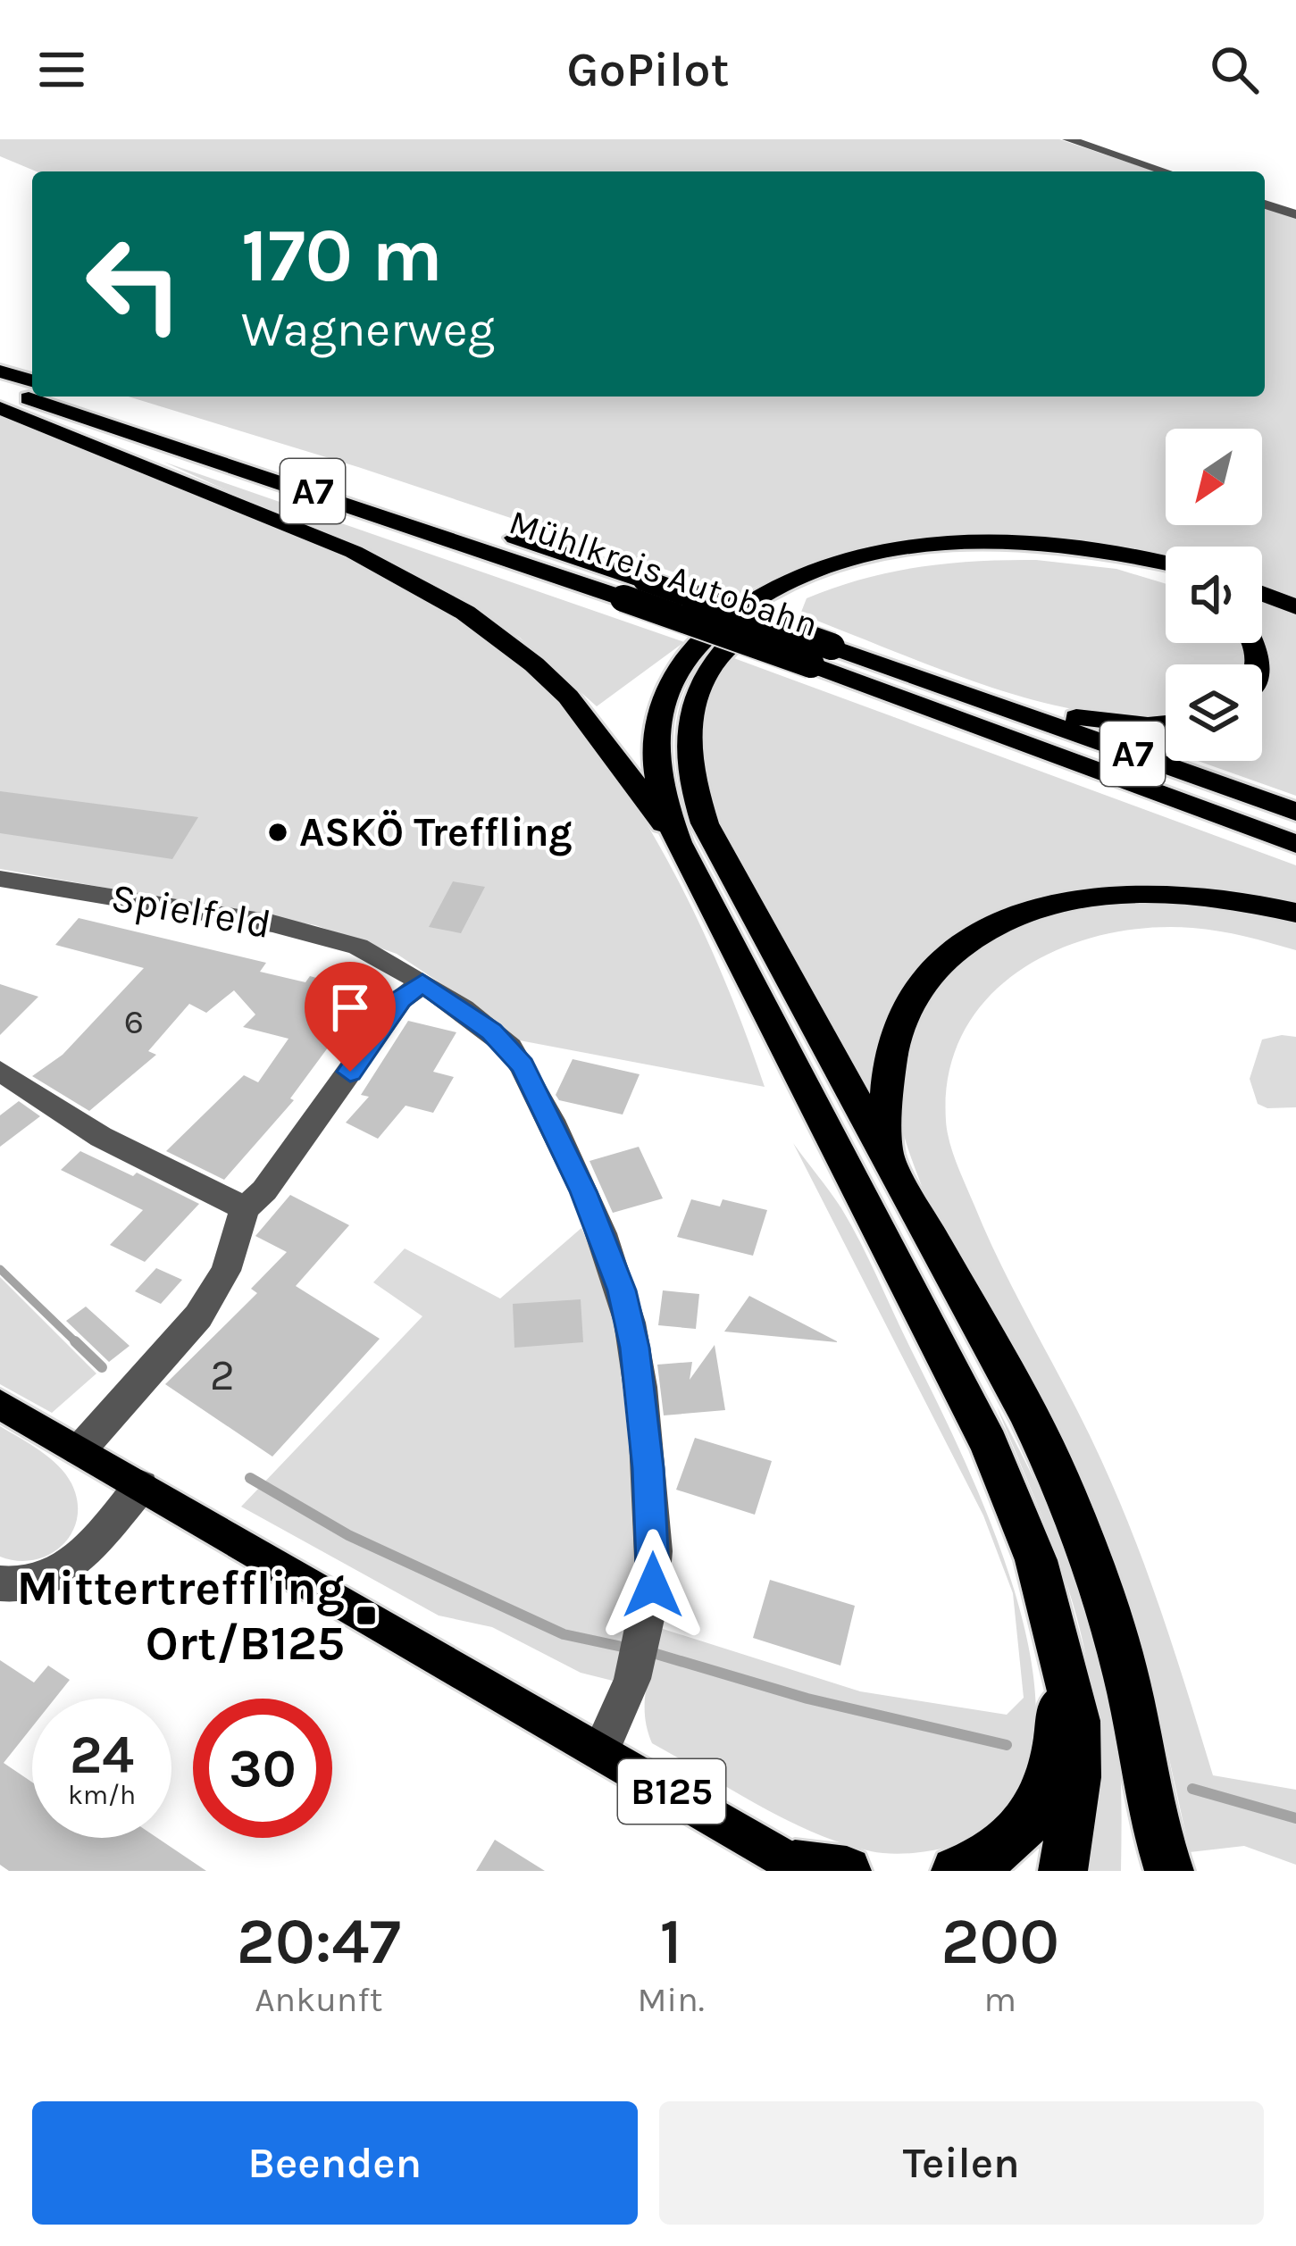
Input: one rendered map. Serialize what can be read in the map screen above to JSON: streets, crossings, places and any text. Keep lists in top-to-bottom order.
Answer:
{
  "streets": {
    "highway": ["A7", "Mühlkreis Autobahn"],
    "main road": ["B125"],
    "street": ["Spielfeld"]
  },
  "crossings": [
    ["Spielfeld", "B125"]
  ],
  "places": {
    "other": ["ASKÖ Treffling"],
    "transit": ["Mittertreffling Ort/B125"]
  },
  "house_numbers": ["6", "2"],
  "north": "bottom left",
  "page": {
    "header": "GoPilot",
    "turn": ["170 m", "Wagnerweg"],
    "speed": "24 km/h",
    "limit": "30",
    "eta": [
      "20:47",
      "Ankunft",
      "1",
      "Min.",
      "200",
      "m"
    ],
    "buttons": ["Beenden", "Teilen"]
  }
}
